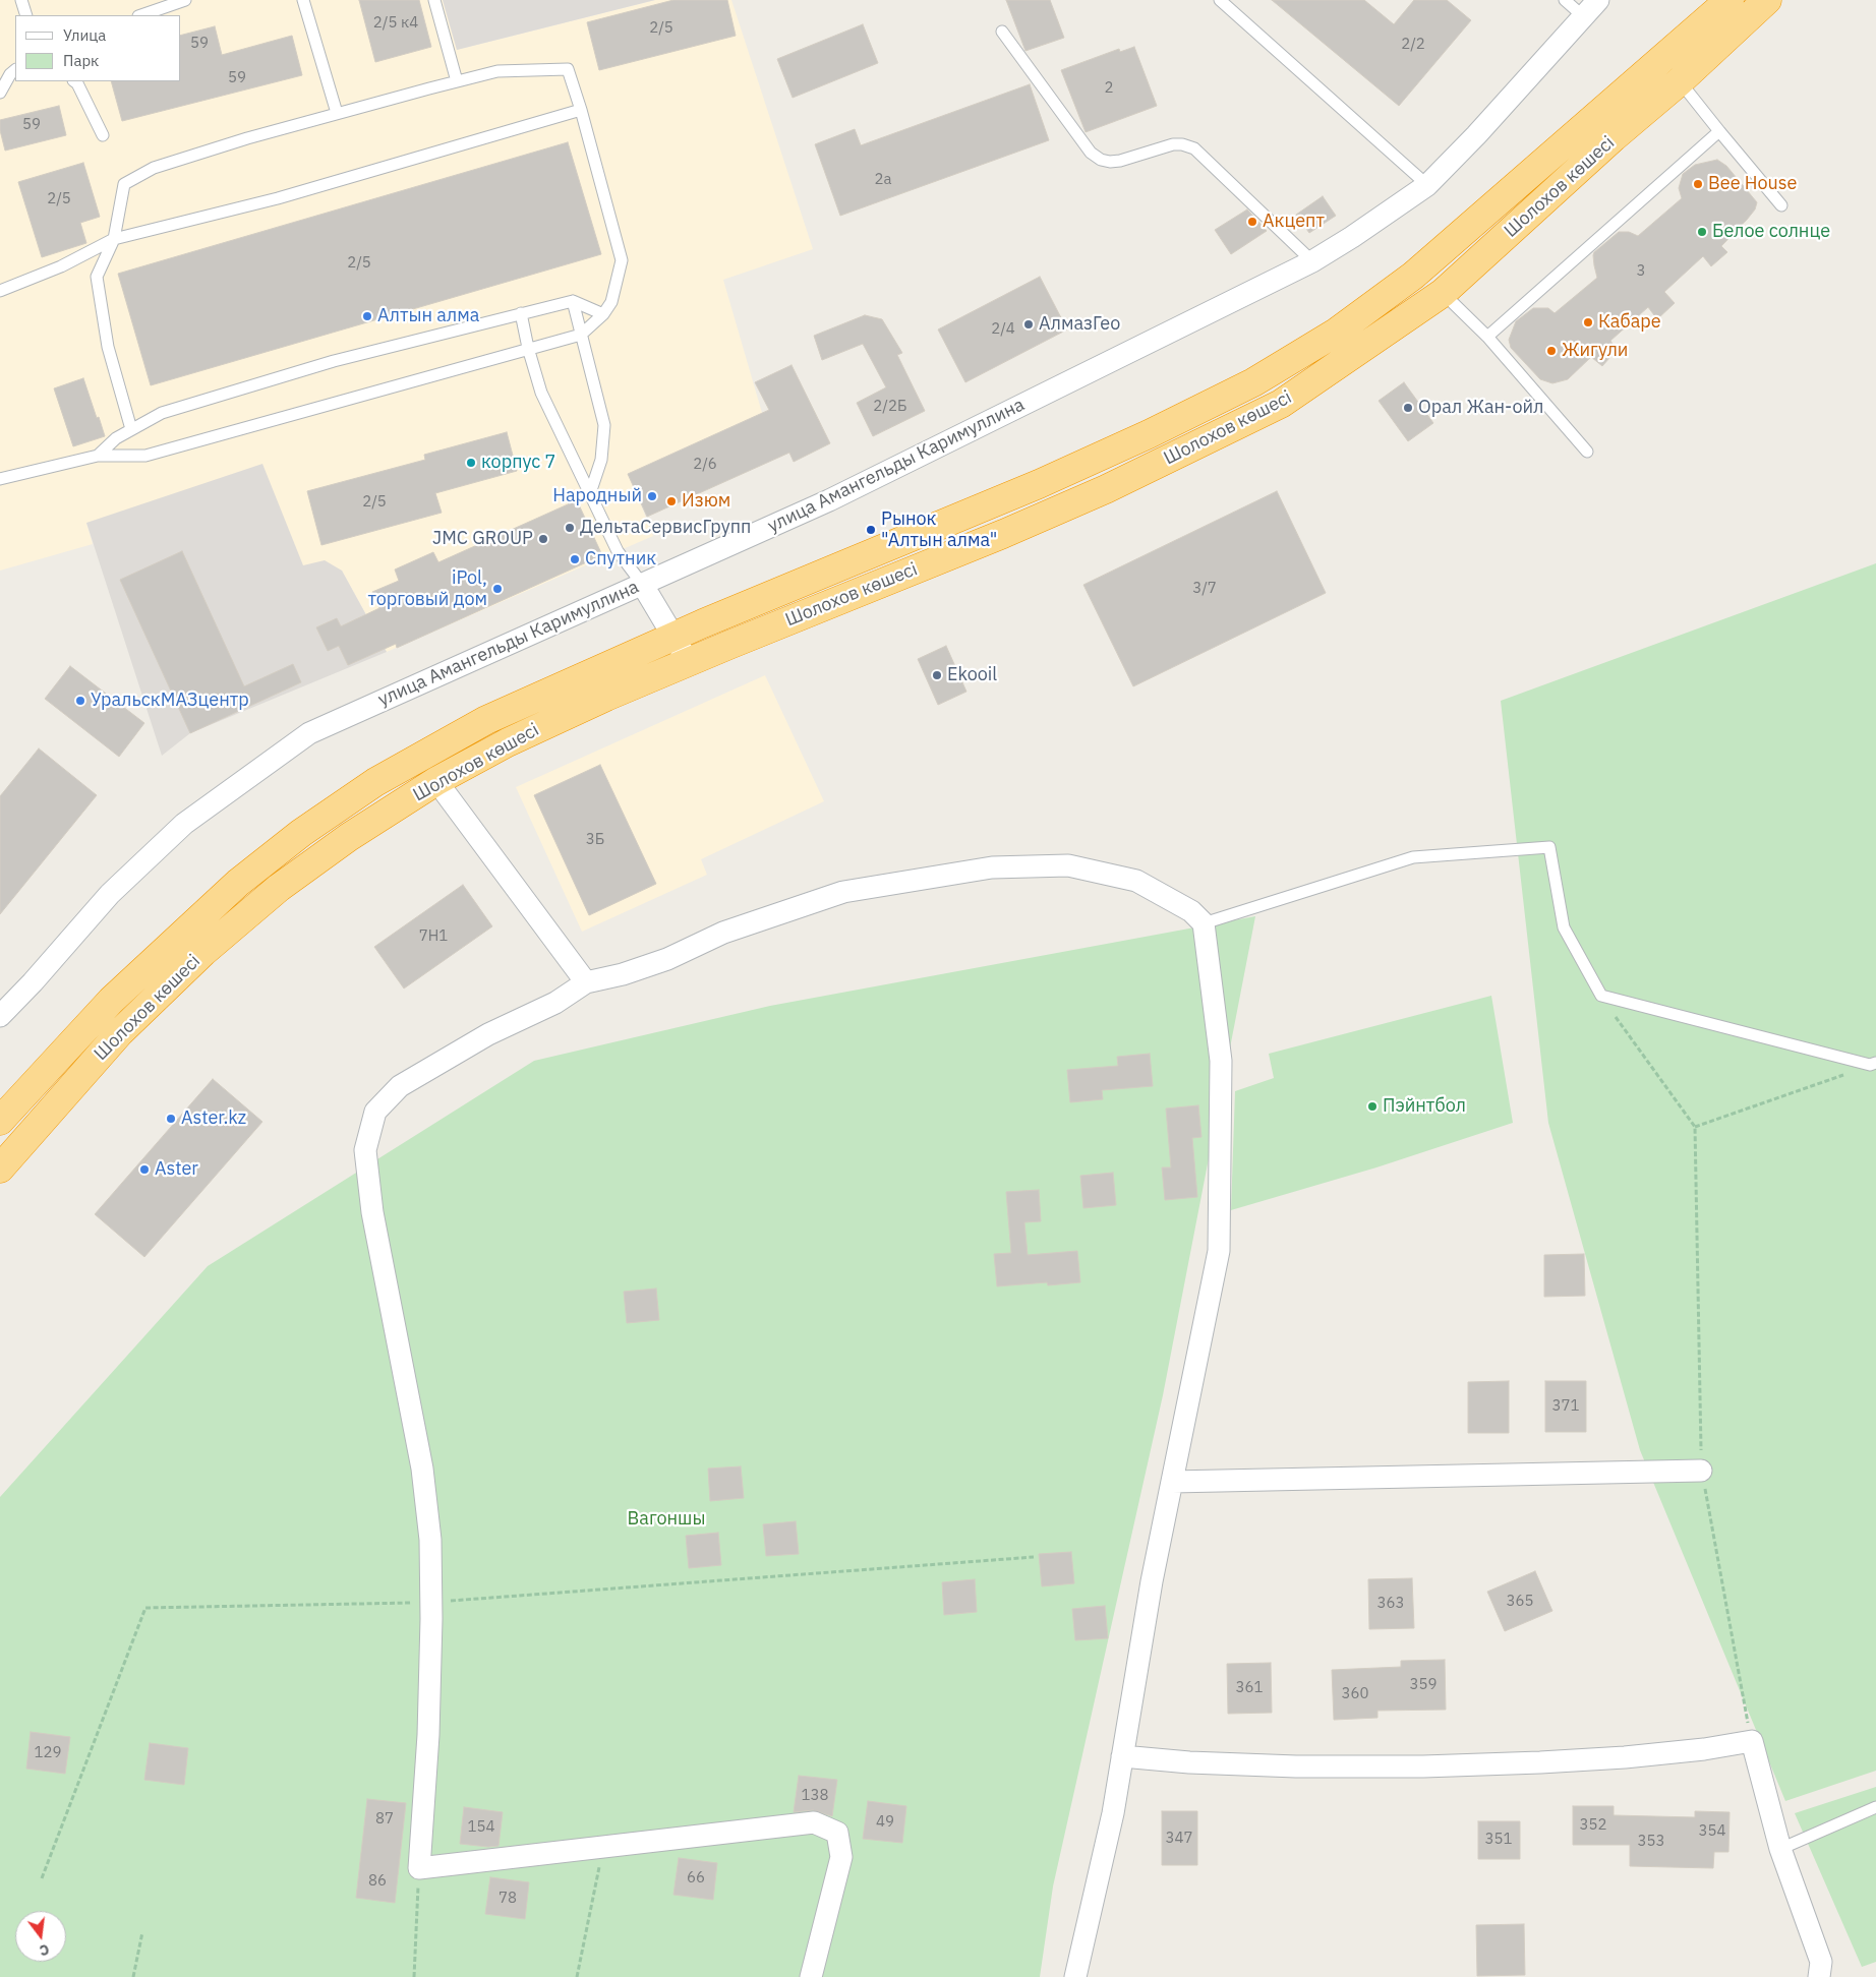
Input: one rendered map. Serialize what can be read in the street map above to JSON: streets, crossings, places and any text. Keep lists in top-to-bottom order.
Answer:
{
  "streets": {
    "highway": ["Шолохов көшесі"],
    "street": ["улица Амангельды Каримуллина"]
  },
  "parks": ["Вагоншы"],
  "places": [
    "Bee House",
    "Акцепт",
    "Белое солнце",
    "Алтын алма",
    "Кабаре",
    "АлмазГео",
    "Жигули",
    "Орал Жан-ойл",
    "корпус 7",
    "Народный",
    "Изюм",
    "ДельтаСервисГрупп",
    "Рынок \"Алтын алма\"",
    "JMC GROUP",
    "Спутник",
    "iPol, торговый дом",
    "Ekooil",
    "УральскМАЗцентр",
    "Пэйнтбол",
    "Aster.kz",
    "Aster"
  ],
  "house_numbers": [
    "2/5 к4",
    "2/5",
    "59",
    "2/2",
    "59",
    "2",
    "59",
    "2а",
    "2/5",
    "2/5",
    "3",
    "2/4",
    "2/2Б",
    "2/6",
    "2/5",
    "3/7",
    "3Б",
    "7Н1",
    "371",
    "365",
    "363",
    "359",
    "361",
    "360",
    "129",
    "138",
    "87",
    "49",
    "352",
    "154",
    "354",
    "347",
    "351",
    "353",
    "66",
    "86",
    "78"
  ],
  "legend": ["Улица", "Парк"],
  "north": "bottom"
}
